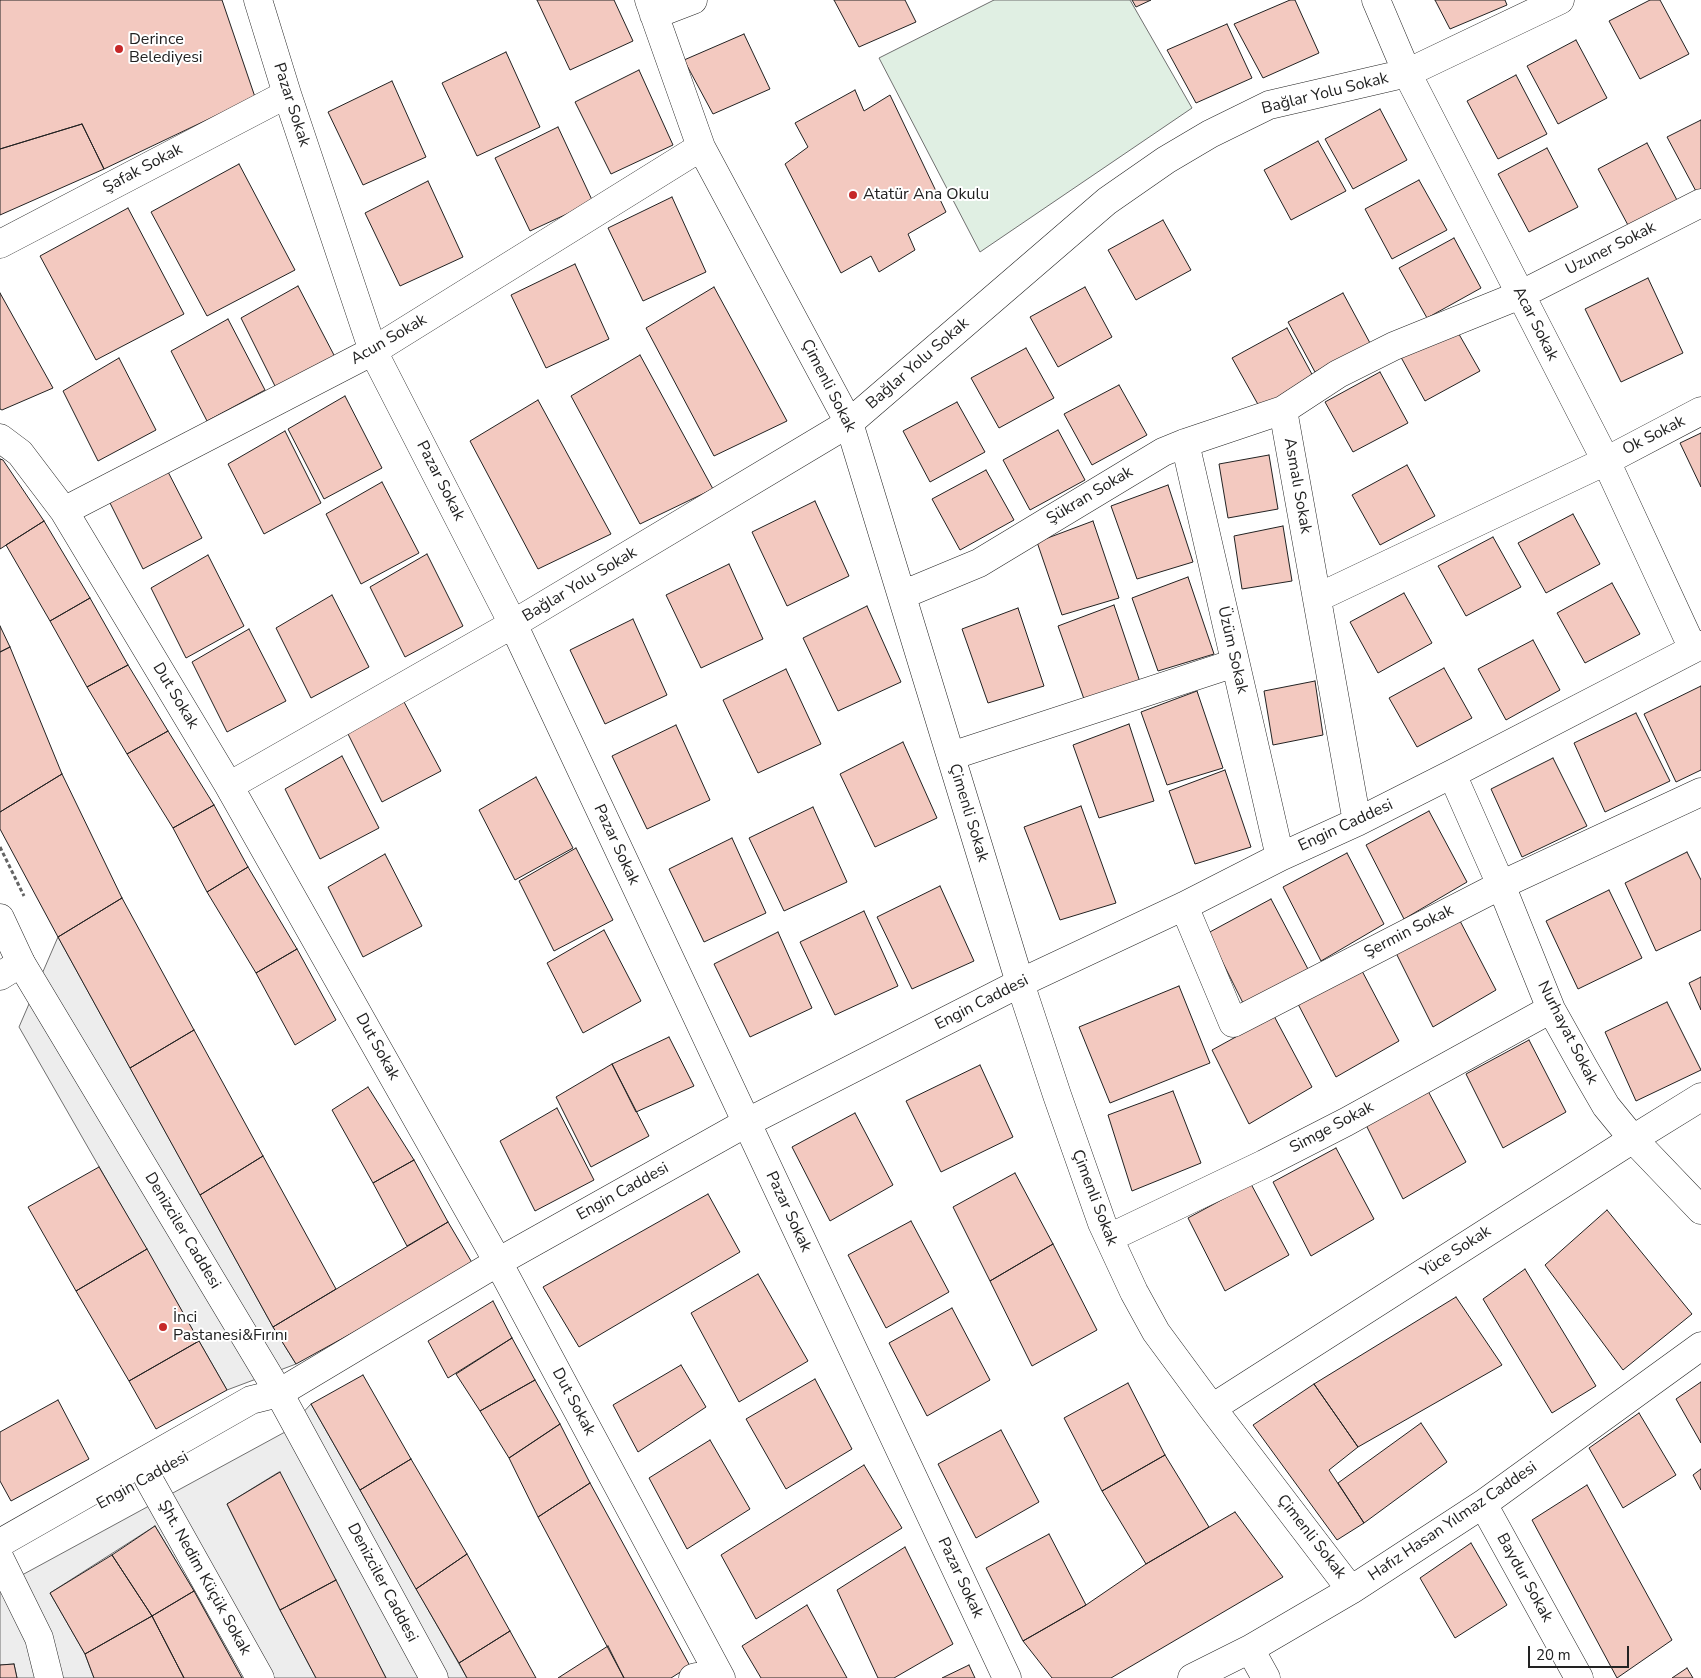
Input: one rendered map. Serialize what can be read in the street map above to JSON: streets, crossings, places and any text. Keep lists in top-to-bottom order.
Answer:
{
  "streets": {
    "street": [
      "Bağlar Yolu Sokak",
      "Pazar Sokak",
      "Şafak Sokak",
      "Uzuner Sokak",
      "Acar Sokak",
      "Acun Sokak",
      "Çimenli Sokak",
      "Ok Sokak",
      "Asmalı Sokak",
      "Şükran Sokak",
      "Üzüm Sokak",
      "Dut Sokak",
      "Engin Caddesi",
      "Şermin Sokak",
      "Nurhayat Sokak",
      "Simge Sokak",
      "Denizciler Caddesi",
      "Yüce Sokak",
      "Hafız Hasan Yılmaz Caddesi",
      "Şht. Nedim Küçük Sokak",
      "Baydur Sokak"
    ]
  },
  "crossings": [
    ["Bağlar Yolu Sokak", "Pazar Sokak"],
    ["Bağlar Yolu Sokak", "Acar Sokak"],
    ["Bağlar Yolu Sokak", "Çimenli Sokak"],
    ["Bağlar Yolu Sokak", "Dut Sokak"],
    ["Pazar Sokak", "Şafak Sokak"],
    ["Pazar Sokak", "Acun Sokak"],
    ["Pazar Sokak", "Engin Caddesi"],
    ["Uzuner Sokak", "Acar Sokak"],
    ["Acar Sokak", "Ok Sokak"],
    ["Acar Sokak", "Engin Caddesi"],
    ["Acun Sokak", "Çimenli Sokak"],
    ["Acun Sokak", "Dut Sokak"],
    ["Çimenli Sokak", "Şükran Sokak"],
    ["Çimenli Sokak", "Engin Caddesi"],
    ["Çimenli Sokak", "Simge Sokak"],
    ["Çimenli Sokak", "Yüce Sokak"],
    ["Çimenli Sokak", "Hafız Hasan Yılmaz Caddesi"],
    ["Ok Sokak", "Asmalı Sokak"],
    ["Asmalı Sokak", "Şükran Sokak"],
    ["Asmalı Sokak", "Engin Caddesi"],
    ["Şükran Sokak", "Üzüm Sokak"],
    ["Üzüm Sokak", "Engin Caddesi"],
    ["Dut Sokak", "Engin Caddesi"],
    ["Engin Caddesi", "Şermin Sokak"],
    ["Engin Caddesi", "Nurhayat Sokak"],
    ["Engin Caddesi", "Denizciler Caddesi"],
    ["Engin Caddesi", "Şht. Nedim Küçük Sokak"],
    ["Şermin Sokak", "Nurhayat Sokak"],
    ["Nurhayat Sokak", "Simge Sokak"],
    ["Nurhayat Sokak", "Yüce Sokak"],
    ["Hafız Hasan Yılmaz Caddesi", "Baydur Sokak"]
  ],
  "places": ["Derince Belediyesi", "Atatür Ana Okulu", "İnci Pastanesi&Fırını"],
  "scale_bar": "20 m"
}
